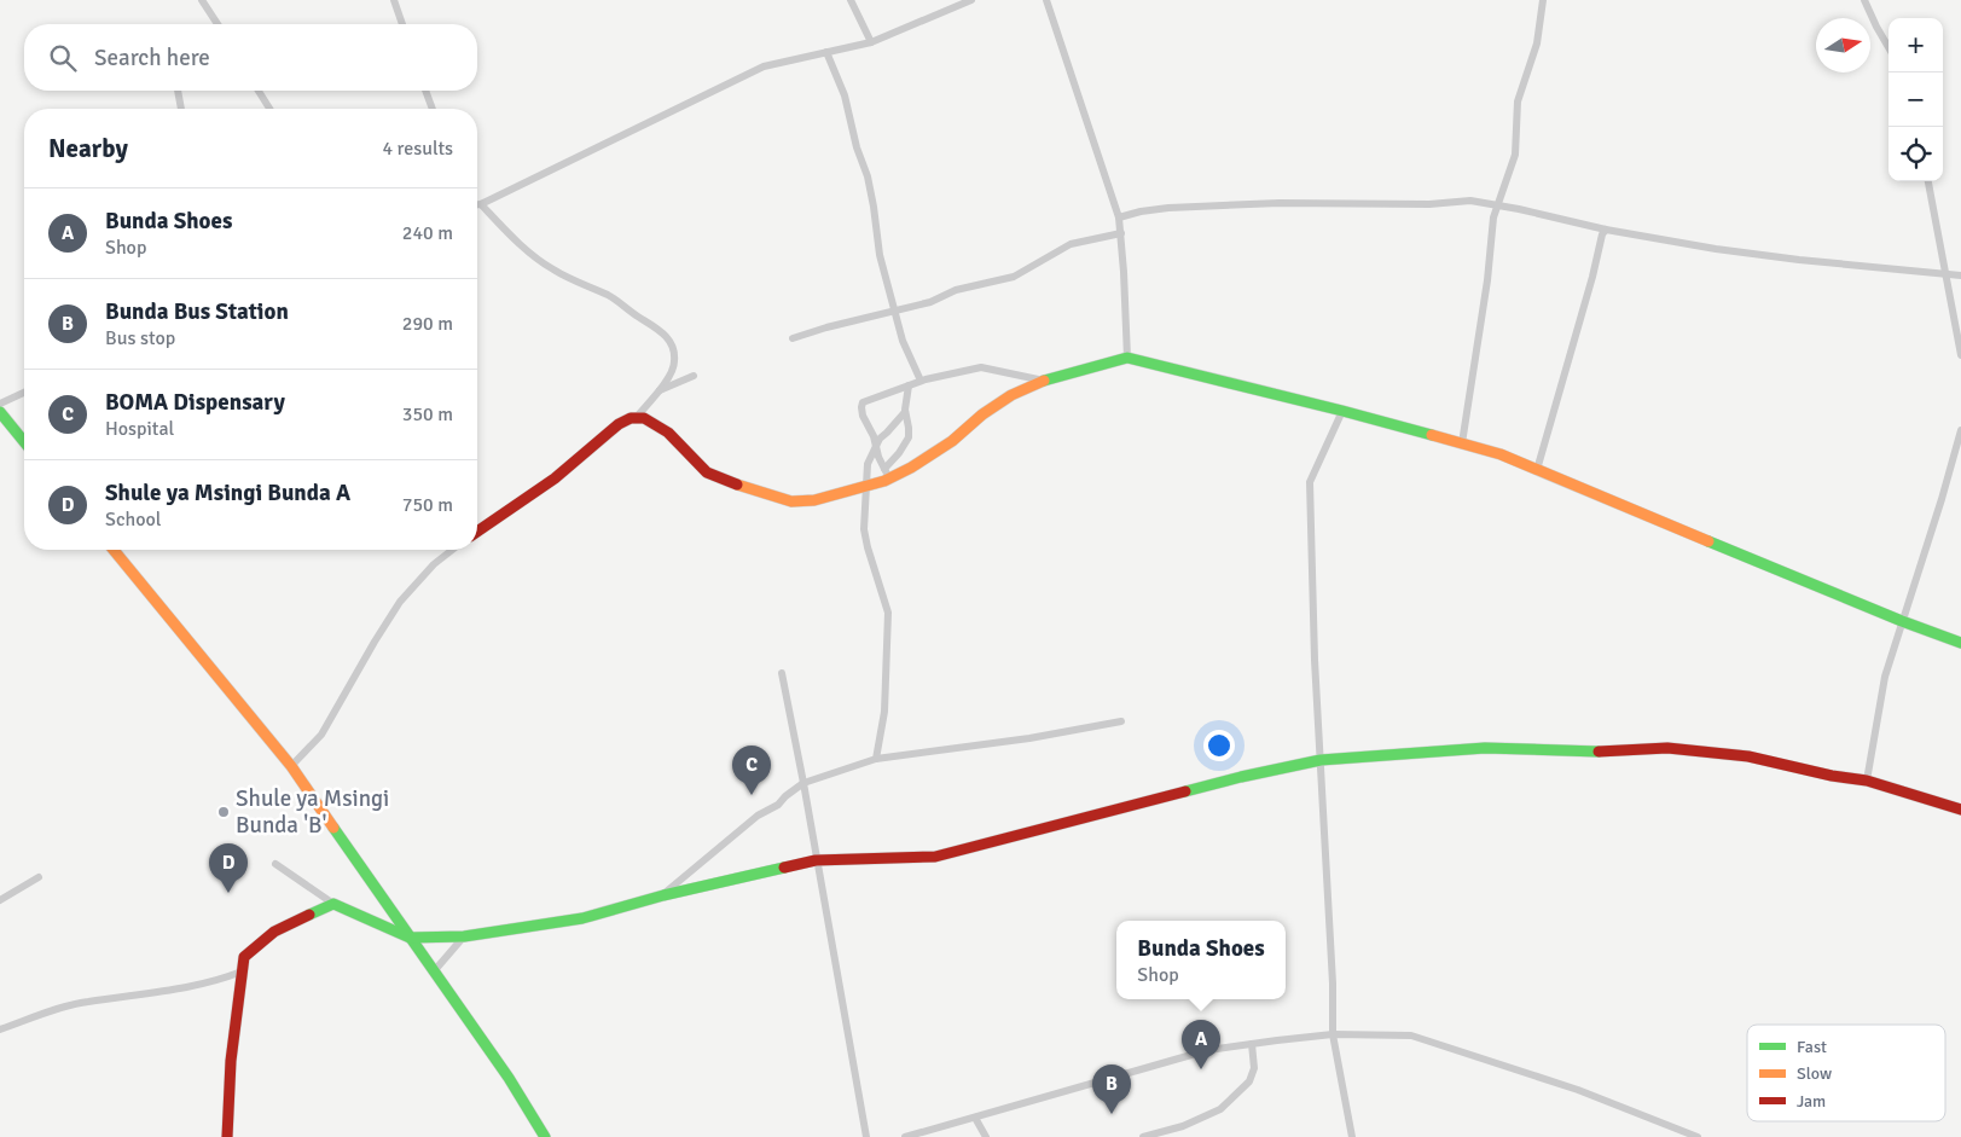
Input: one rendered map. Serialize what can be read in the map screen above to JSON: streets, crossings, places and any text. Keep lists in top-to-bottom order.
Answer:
{
  "places": ["Shule ya Msingi Bunda 'B'"],
  "legend": ["Fast", "Slow", "Jam"],
  "north": "right",
  "page": {
    "map_buttons": ["+", "−"],
    "search": "Search here",
    "heading": ["Nearby", "4 results"],
    "list": [
      {
        "mark": "A",
        "name": "Bunda Shoes",
        "note": "Shop",
        "value": "240 m"
      },
      {
        "mark": "B",
        "name": "Bunda Bus Station",
        "note": "Bus stop",
        "value": "290 m"
      },
      {
        "mark": "C",
        "name": "BOMA Dispensary",
        "note": "Hospital",
        "value": "350 m"
      },
      {
        "mark": "D",
        "name": "Shule ya Msingi Bunda A",
        "note": "School",
        "value": "750 m"
      }
    ],
    "pins": [
      "C",
      "D",
      "A",
      "B"
    ],
    "popup": ["Bunda Shoes", "Shop"]
  }
}
